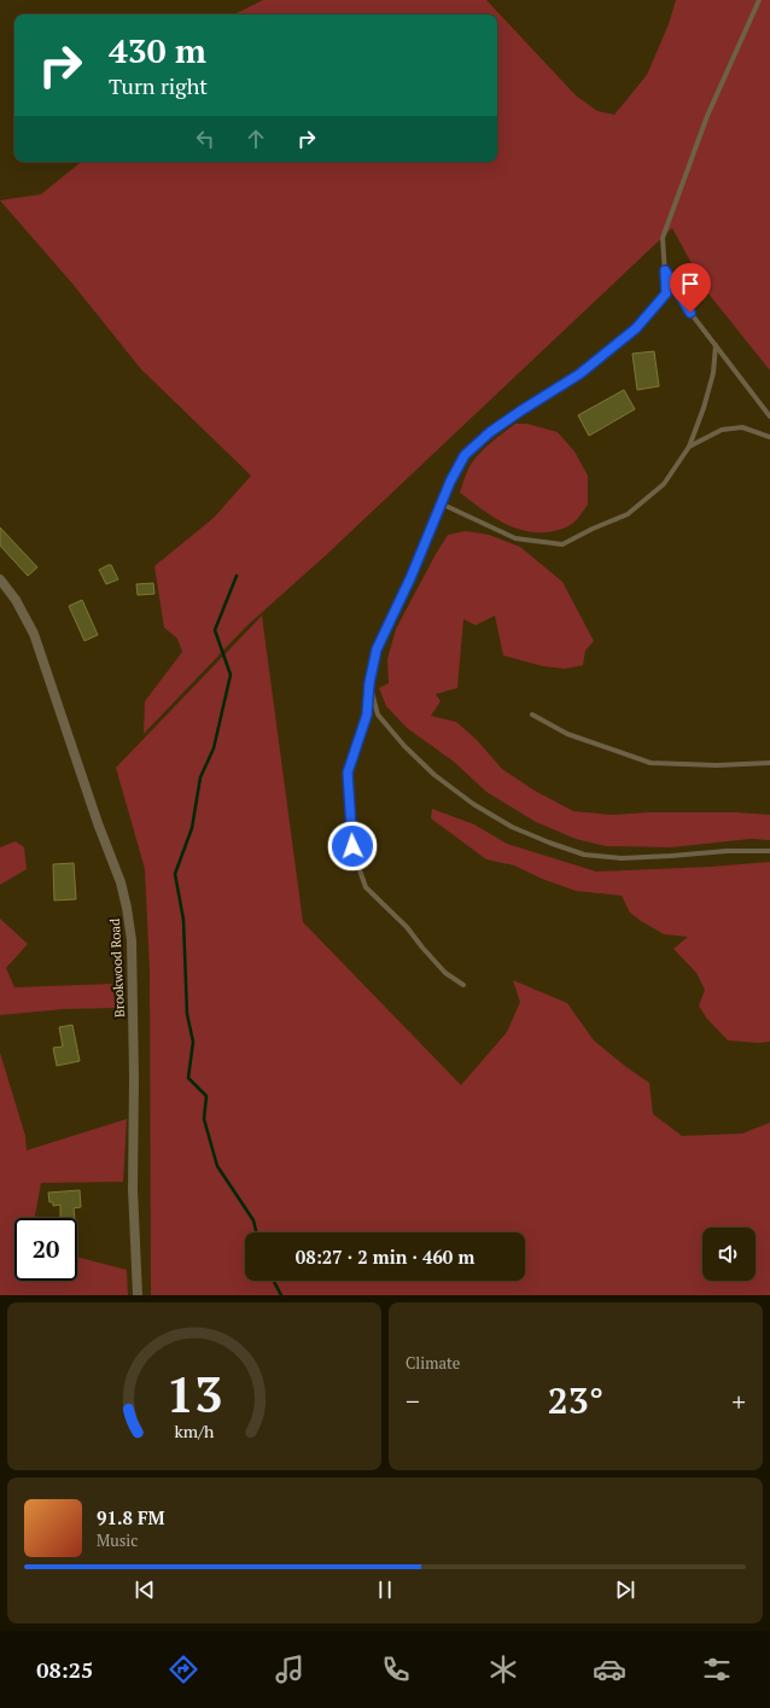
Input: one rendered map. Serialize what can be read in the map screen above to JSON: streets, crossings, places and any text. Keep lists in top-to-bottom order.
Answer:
{
  "streets": {
    "street": ["Brookwood Road"]
  },
  "page": {
    "turn": ["430 m", "Turn right"],
    "limit": "20",
    "trip": "08:27 · 2 min · 460 m",
    "tile": "Climate",
    "heat": ["−", "23°", "+"],
    "song": ["91.8 FM", "Music"],
    "tabs": "08:25",
    "gauge": ["13", "km/h"]
  }
}
